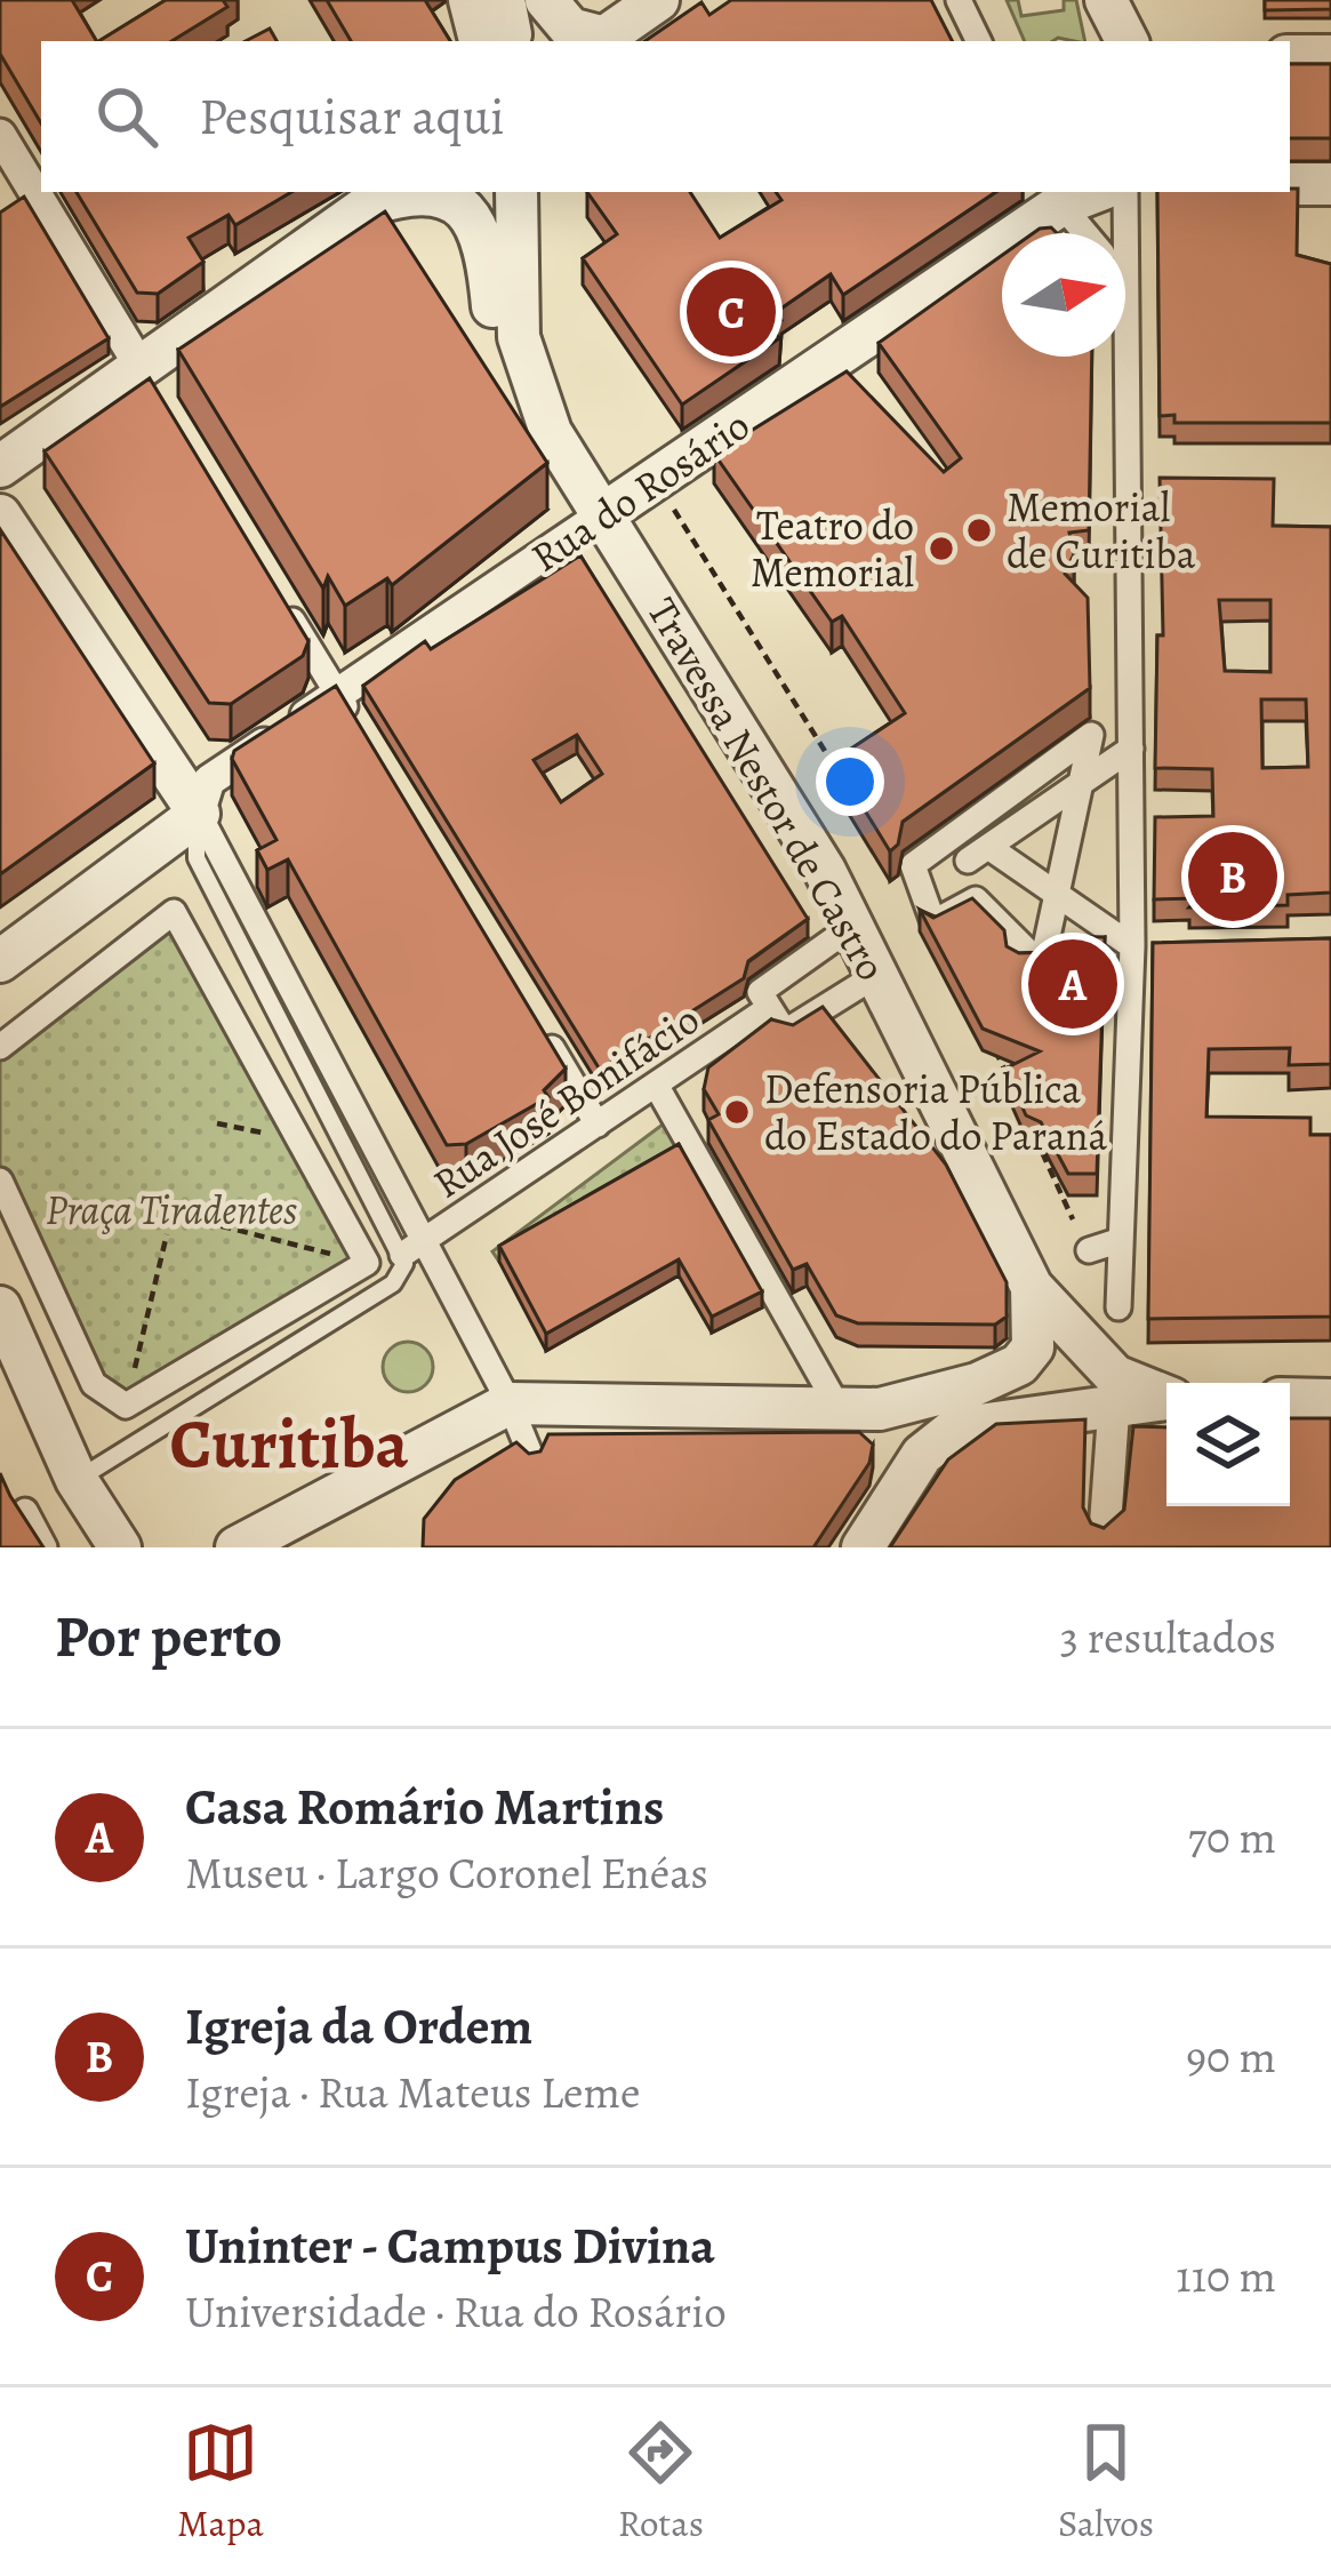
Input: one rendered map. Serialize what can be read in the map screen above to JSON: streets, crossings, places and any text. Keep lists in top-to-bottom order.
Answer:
{
  "streets": {
    "street": ["Rua do Rosário", "Travessa Nestor de Castro", "Rua José Bonifácio"]
  },
  "crossings": [
    ["Rua do Rosário", "Travessa Nestor de Castro"]
  ],
  "districts": ["Curitiba"],
  "parks": ["Praça Tiradentes"],
  "places": ["Memorial de Curitiba", "Teatro do Memorial", "Defensoria Pública do Estado do Paraná"],
  "north": "right",
  "page": {
    "search": "Pesquisar aqui",
    "pins": ["C", "B", "A"],
    "heading": ["Por perto", "3 resultados"],
    "list": [
      {
        "mark": "A",
        "name": "Casa Romário Martins",
        "note": "Museu · Largo Coronel Enéas",
        "value": "70 m"
      },
      {
        "mark": "B",
        "name": "Igreja da Ordem",
        "note": "Igreja · Rua Mateus Leme",
        "value": "90 m"
      },
      {
        "mark": "C",
        "name": "Uninter - Campus Divina",
        "note": "Universidade · Rua do Rosário",
        "value": "110 m"
      }
    ],
    "nav": ["Mapa", "Rotas", "Salvos"]
  }
}
